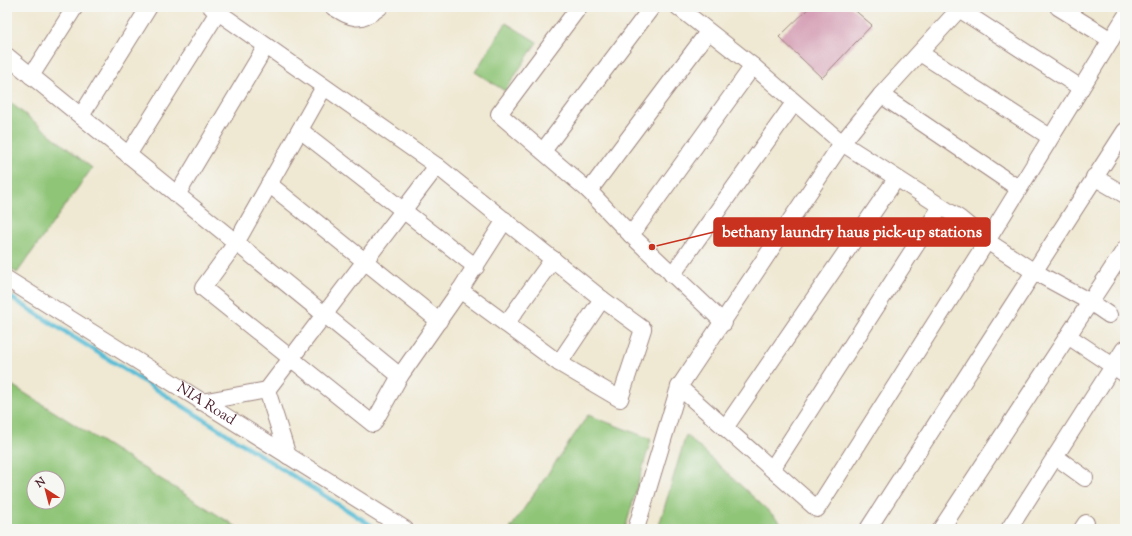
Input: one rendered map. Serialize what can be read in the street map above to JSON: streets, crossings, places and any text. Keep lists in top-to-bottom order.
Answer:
{
  "streets": {
    "street": ["NIA Road"]
  },
  "places": ["bethany laundry haus pick-up stations"],
  "north": "top left"
}
